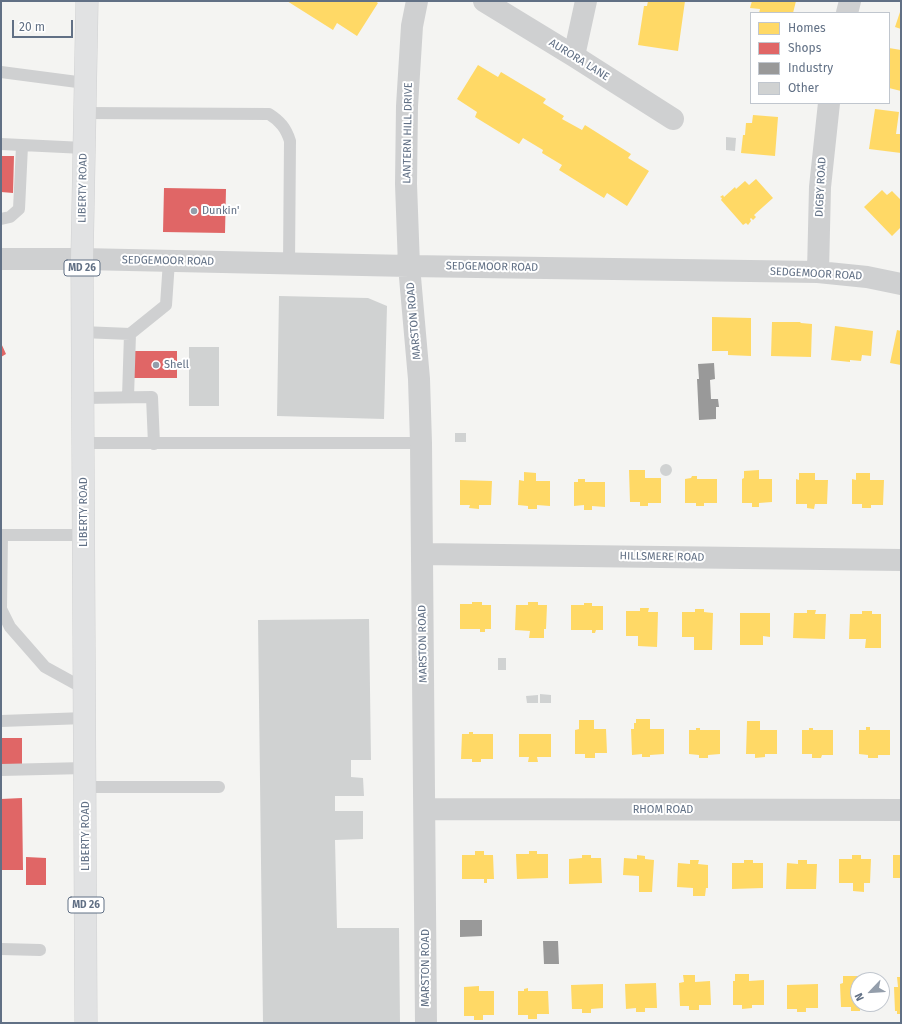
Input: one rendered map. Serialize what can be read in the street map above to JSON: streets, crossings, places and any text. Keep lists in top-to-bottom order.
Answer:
{
  "streets": {
    "main road": ["LIBERTY ROAD", "MD 26"],
    "street": [
      "AURORA LANE",
      "LANTERN HILL DRIVE",
      "DIGBY ROAD",
      "SEDGEMOOR ROAD",
      "MARSTON ROAD",
      "HILLSMERE ROAD",
      "RHOM ROAD"
    ]
  },
  "crossings": [
    ["LANTERN HILL DRIVE", "SEDGEMOOR ROAD"],
    ["LANTERN HILL DRIVE", "MARSTON ROAD"],
    ["DIGBY ROAD", "SEDGEMOOR ROAD"],
    ["LIBERTY ROAD", "SEDGEMOOR ROAD"],
    ["SEDGEMOOR ROAD", "MARSTON ROAD"],
    ["MARSTON ROAD", "HILLSMERE ROAD"],
    ["MARSTON ROAD", "RHOM ROAD"]
  ],
  "places": ["Dunkin'", "Shell"],
  "legend": [
    "Homes",
    "Shops",
    "Industry",
    "Other"
  ],
  "scale_bar": "20 m",
  "north": "bottom left"
}
